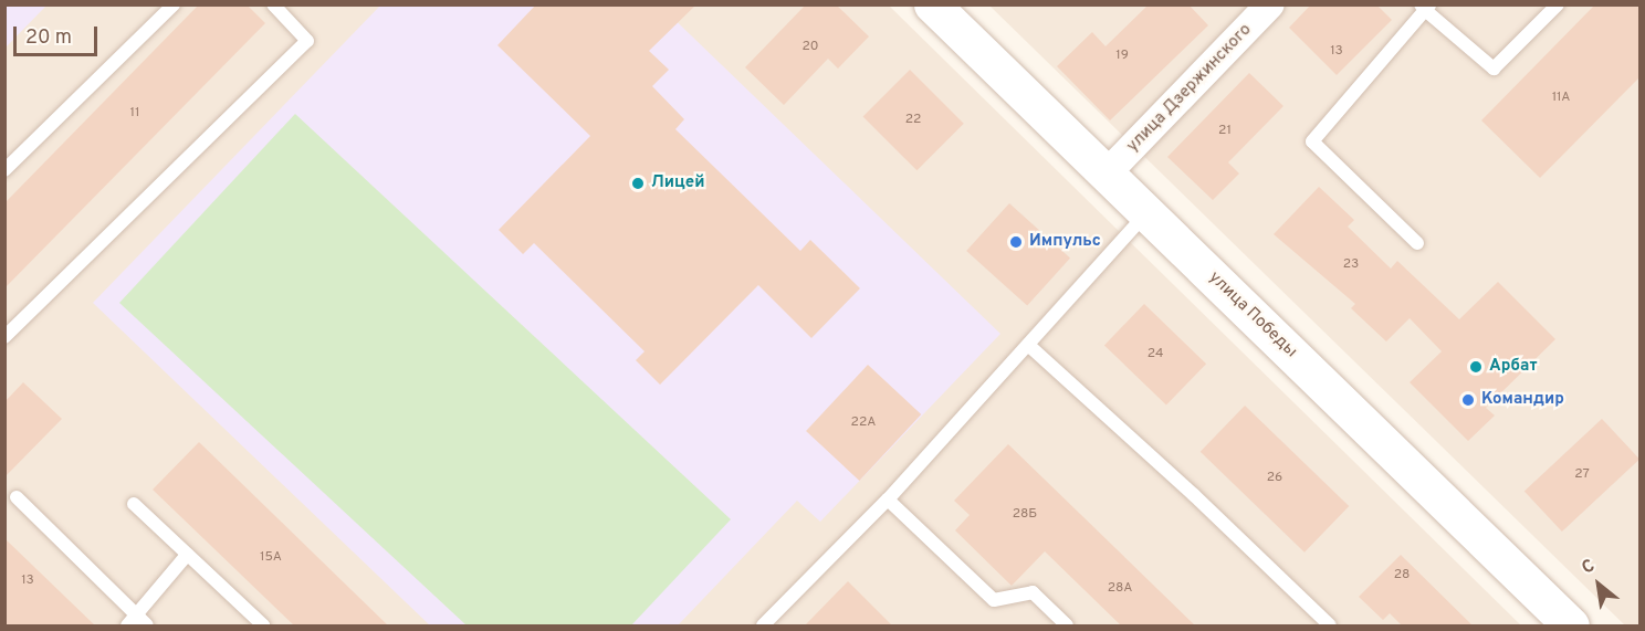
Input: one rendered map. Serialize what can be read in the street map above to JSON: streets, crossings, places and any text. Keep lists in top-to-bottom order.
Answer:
{
  "streets": {
    "street": ["улица Дзержинского", "улица Победы"]
  },
  "crossings": [
    ["улица Дзержинского", "улица Победы"]
  ],
  "places": [
    "Лицей",
    "Импульс",
    "Арбат",
    "Командир"
  ],
  "house_numbers": [
    "20",
    "13",
    "19",
    "11А",
    "11",
    "22",
    "21",
    "23",
    "24",
    "22А",
    "27",
    "26",
    "28Б",
    "15А",
    "28",
    "13",
    "28А"
  ],
  "scale_bar": "20 m",
  "north": "top left"
}
